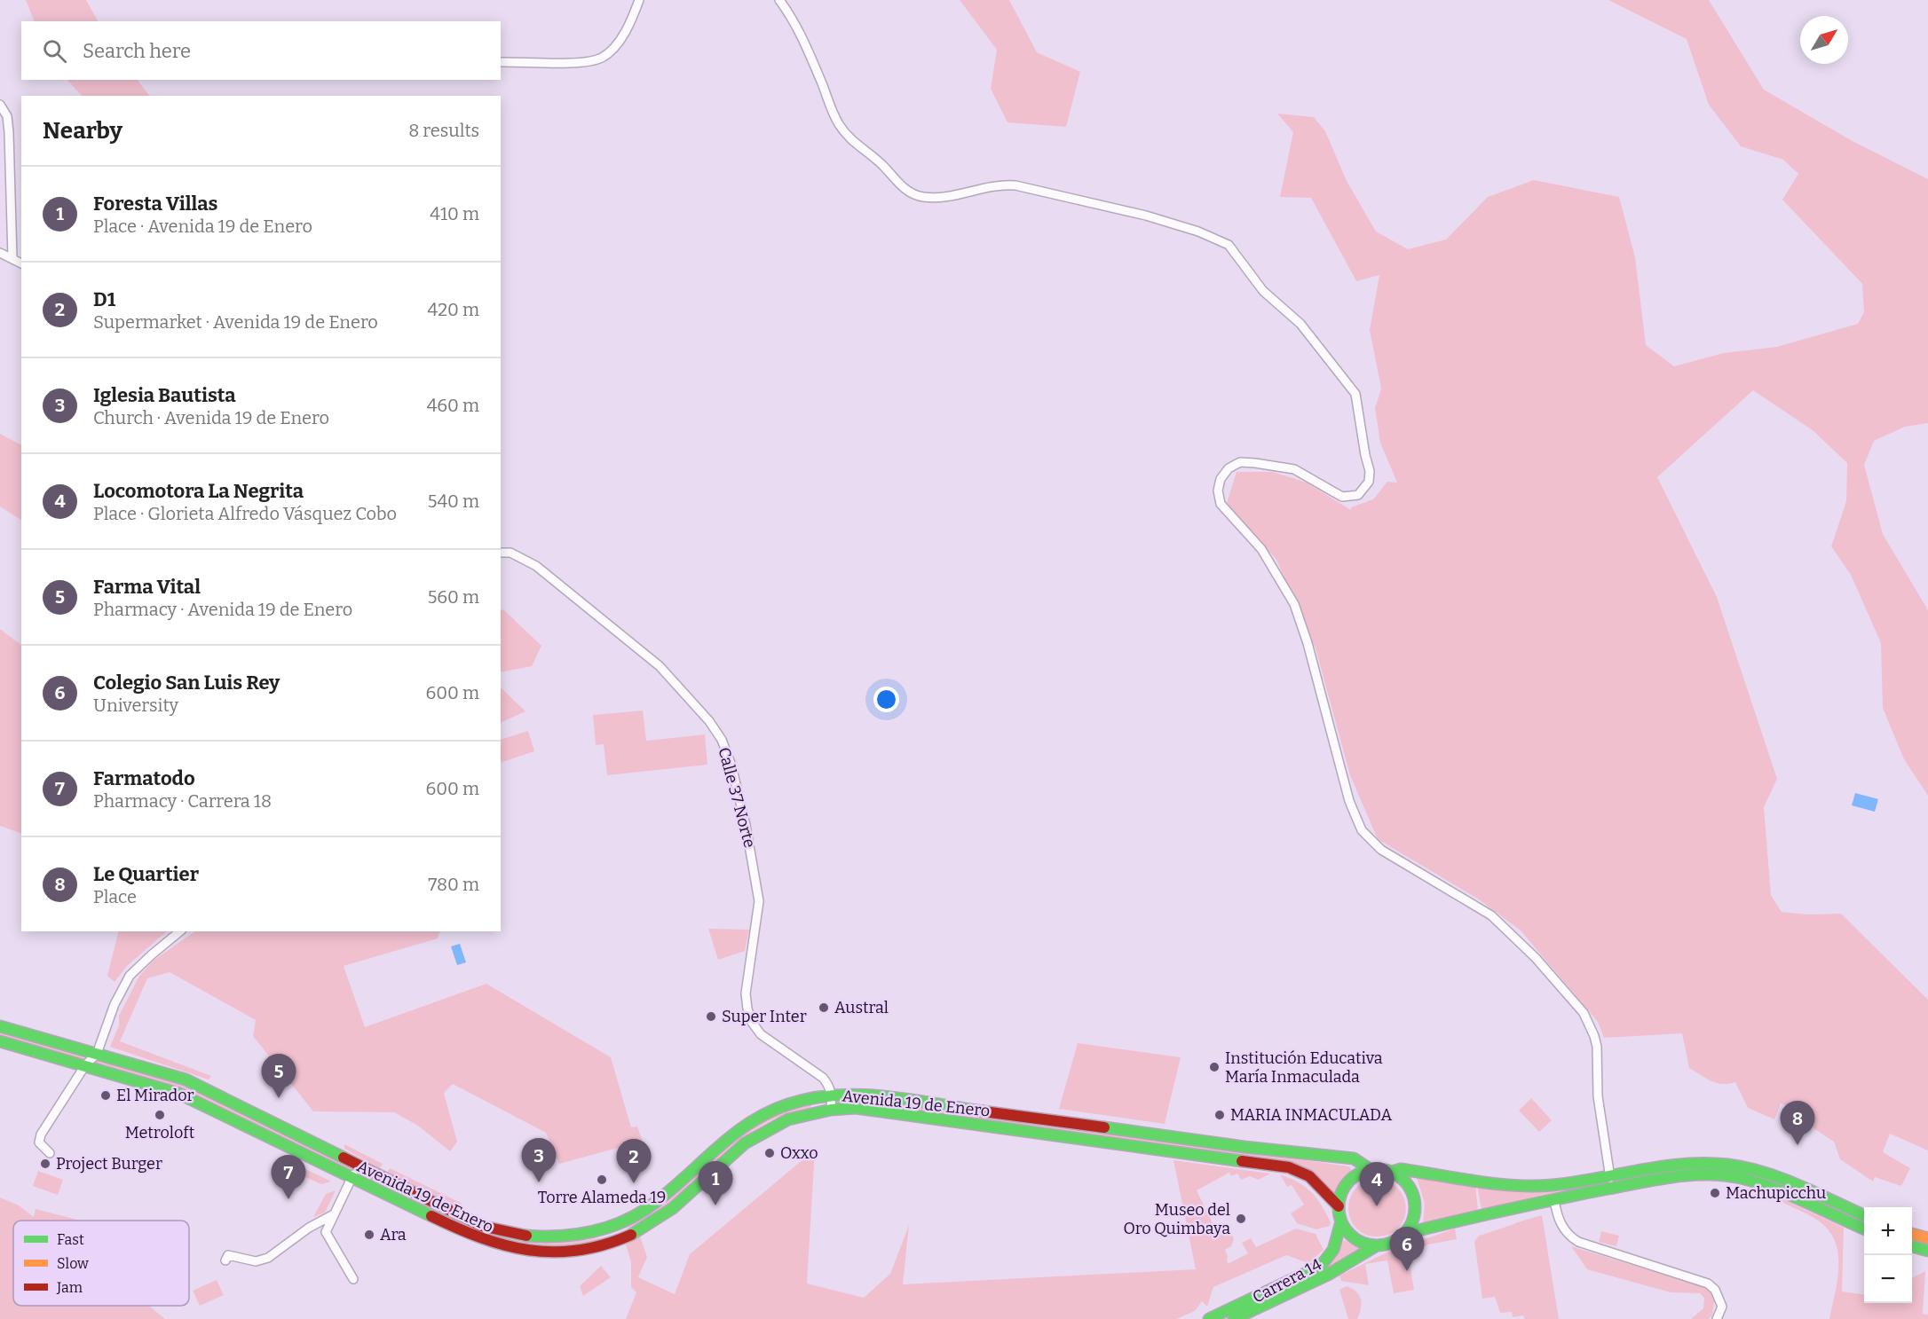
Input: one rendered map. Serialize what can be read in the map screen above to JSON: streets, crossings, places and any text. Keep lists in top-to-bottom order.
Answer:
{
  "streets": {
    "main road": ["Avenida 19 de Enero", "Carrera 14"],
    "street": ["Calle 37 Norte"]
  },
  "crossings": [
    ["Calle 37 Norte", "Avenida 19 de Enero"],
    ["Avenida 19 de Enero", "Carrera 14"]
  ],
  "places": [
    "Austral",
    "Super Inter",
    "Institución Educativa María Inmaculada",
    "El Mirador",
    "Metroloft",
    "MARIA INMACULADA",
    "Oxxo",
    "Project Burger",
    "Torre Alameda 19",
    "Machupicchu",
    "Museo del Oro Quimbaya",
    "Ara"
  ],
  "legend": ["Fast", "Slow", "Jam"],
  "north": "top right",
  "page": {
    "search": "Search here",
    "heading": ["Nearby", "8 results"],
    "list": [
      {
        "mark": "1",
        "name": "Foresta Villas",
        "note": "Place · Avenida 19 de Enero",
        "value": "410 m"
      },
      {
        "mark": "2",
        "name": "D1",
        "note": "Supermarket · Avenida 19 de Enero",
        "value": "420 m"
      },
      {
        "mark": "3",
        "name": "Iglesia Bautista",
        "note": "Church · Avenida 19 de Enero",
        "value": "460 m"
      },
      {
        "mark": "4",
        "name": "Locomotora La Negrita",
        "note": "Place · Glorieta Alfredo Vásquez Cobo",
        "value": "540 m"
      },
      {
        "mark": "5",
        "name": "Farma Vital",
        "note": "Pharmacy · Avenida 19 de Enero",
        "value": "560 m"
      },
      {
        "mark": "6",
        "name": "Colegio San Luis Rey",
        "note": "University",
        "value": "600 m"
      },
      {
        "mark": "7",
        "name": "Farmatodo",
        "note": "Pharmacy · Carrera 18",
        "value": "600 m"
      },
      {
        "mark": "8",
        "name": "Le Quartier",
        "note": "Place",
        "value": "780 m"
      }
    ],
    "pins": [
      "5",
      "8",
      "3",
      "2",
      "7",
      "1",
      "4",
      "6"
    ],
    "map_buttons": ["+", "−"]
  }
}
